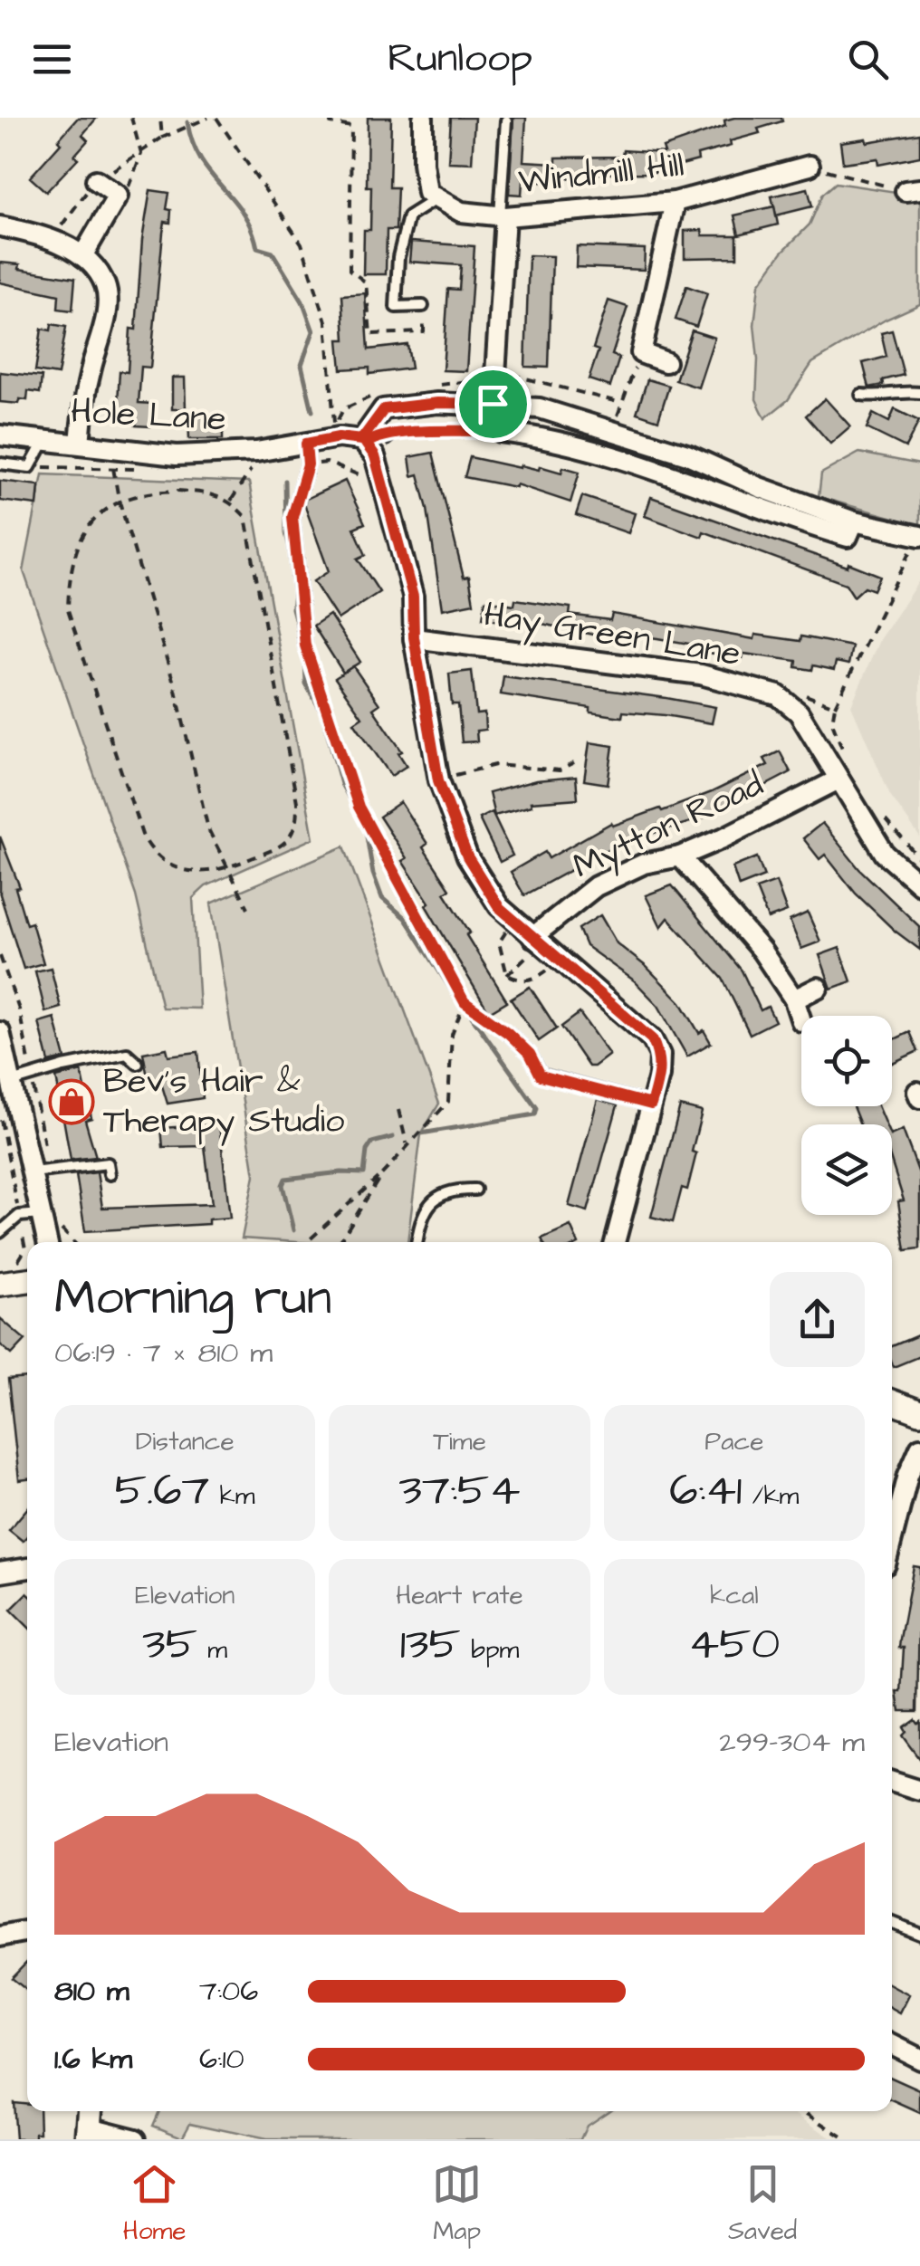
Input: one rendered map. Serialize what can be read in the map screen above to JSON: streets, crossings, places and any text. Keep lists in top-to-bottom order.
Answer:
{
  "streets": {
    "street": [
      "Windmill Hill",
      "Hole Lane",
      "Hay Green Lane",
      "Mytton Road"
    ]
  },
  "crossings": [
    ["Hay Green Lane", "Mytton Road"]
  ],
  "places": {
    "shop": ["Bev's Hair & Therapy Studio"]
  },
  "page": {
    "header": "Runloop",
    "heading": ["Morning run", "06:19 · 7 × 810 m"],
    "stats": [
      ["Distance", "5.67 km"],
      ["Time", "37:54"],
      ["Pace", "6:41 /km"],
      ["Elevation", "35 m"],
      ["Heart rate", "135 bpm"],
      ["kcal", "450"]
    ],
    "chart": ["Elevation", "299–304 m"],
    "list": [
      {
        "name": "810 m",
        "note": "7:06"
      },
      {
        "name": "1.6 km",
        "note": "6:10"
      }
    ],
    "tabs": ["Home", "Map", "Saved"]
  }
}
